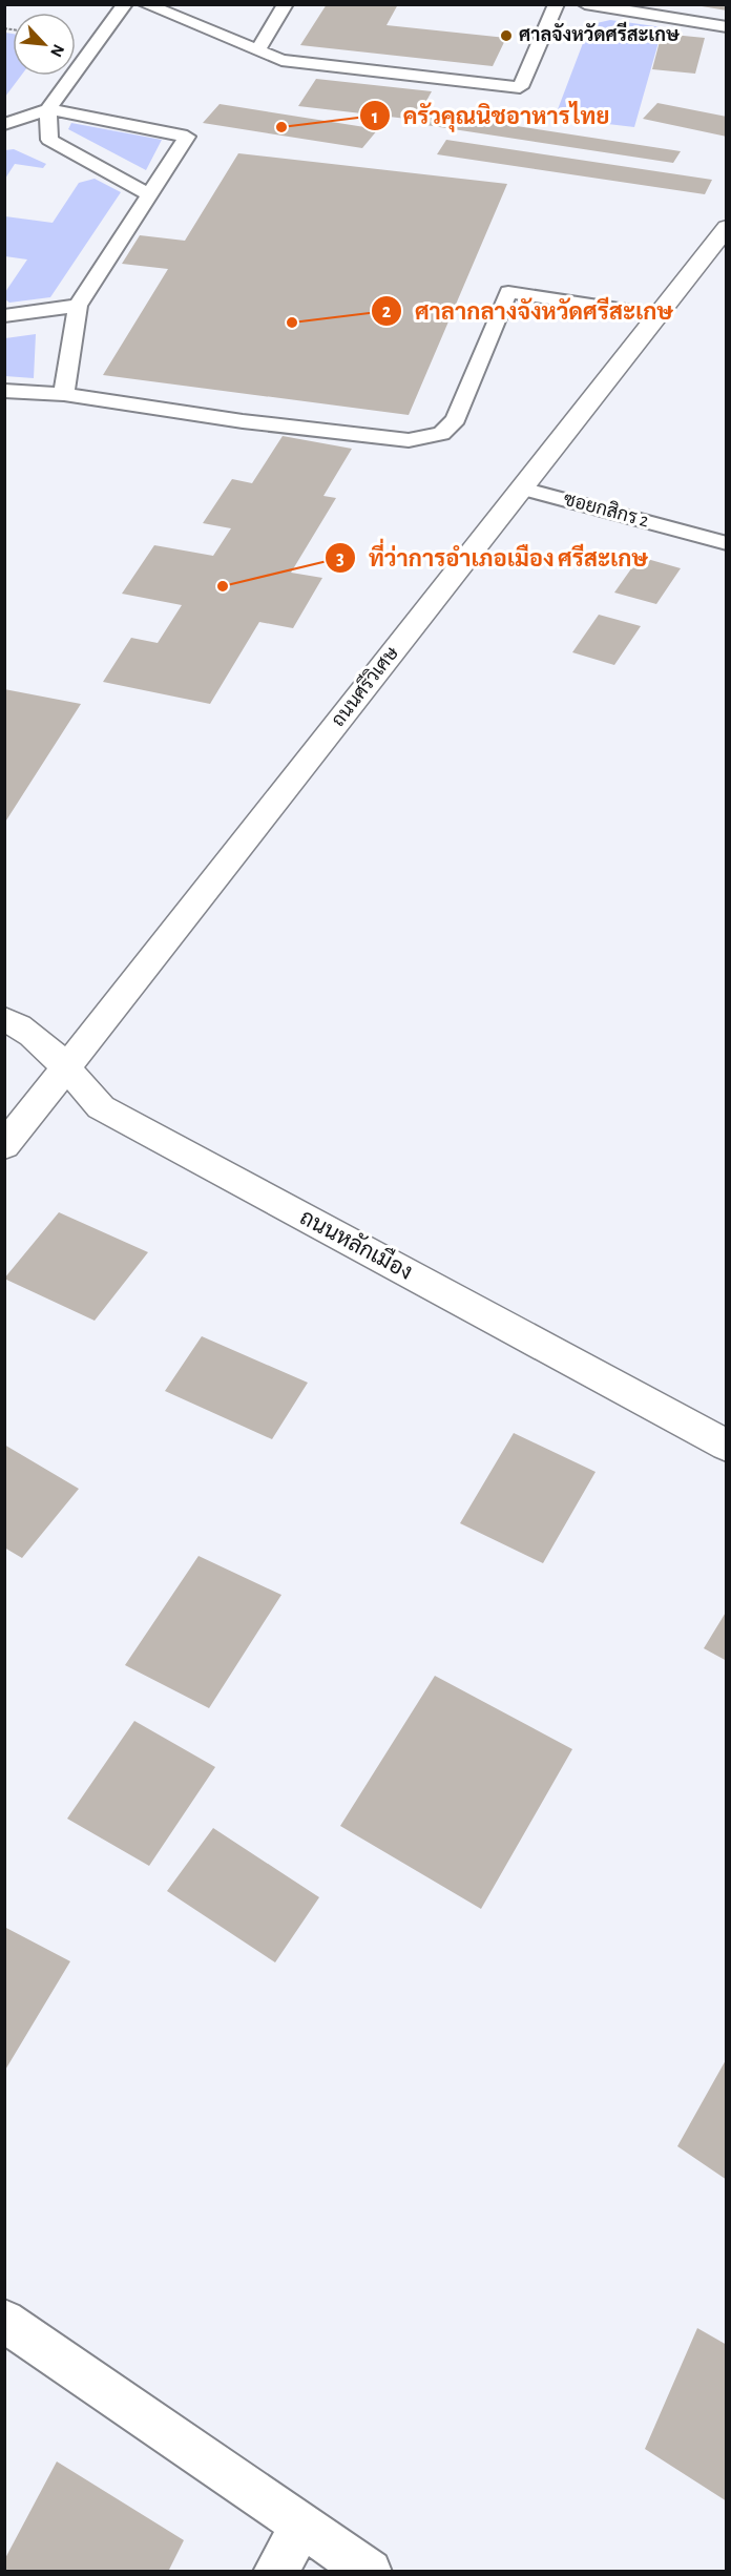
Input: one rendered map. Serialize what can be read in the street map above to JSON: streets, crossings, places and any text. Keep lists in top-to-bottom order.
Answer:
{
  "streets": {
    "street": ["ถนนศรีวิเศษ", "ถนนหลักเมือง"],
    "lane": ["ซอยกสิกร 2"]
  },
  "crossings": [
    ["ซอยกสิกร 2", "ถนนศรีวิเศษ"],
    ["ถนนศรีวิเศษ", "ถนนหลักเมือง"]
  ],
  "places": [
    "ศาลจังหวัดศรีสะเกษ",
    "ครัวคุณนิชอาหารไทย",
    "ศาลากลางจังหวัดศรีสะเกษ",
    "ที่ว่าการอำเภอเมือง ศรีสะเกษ"
  ],
  "north": "bottom right"
}
